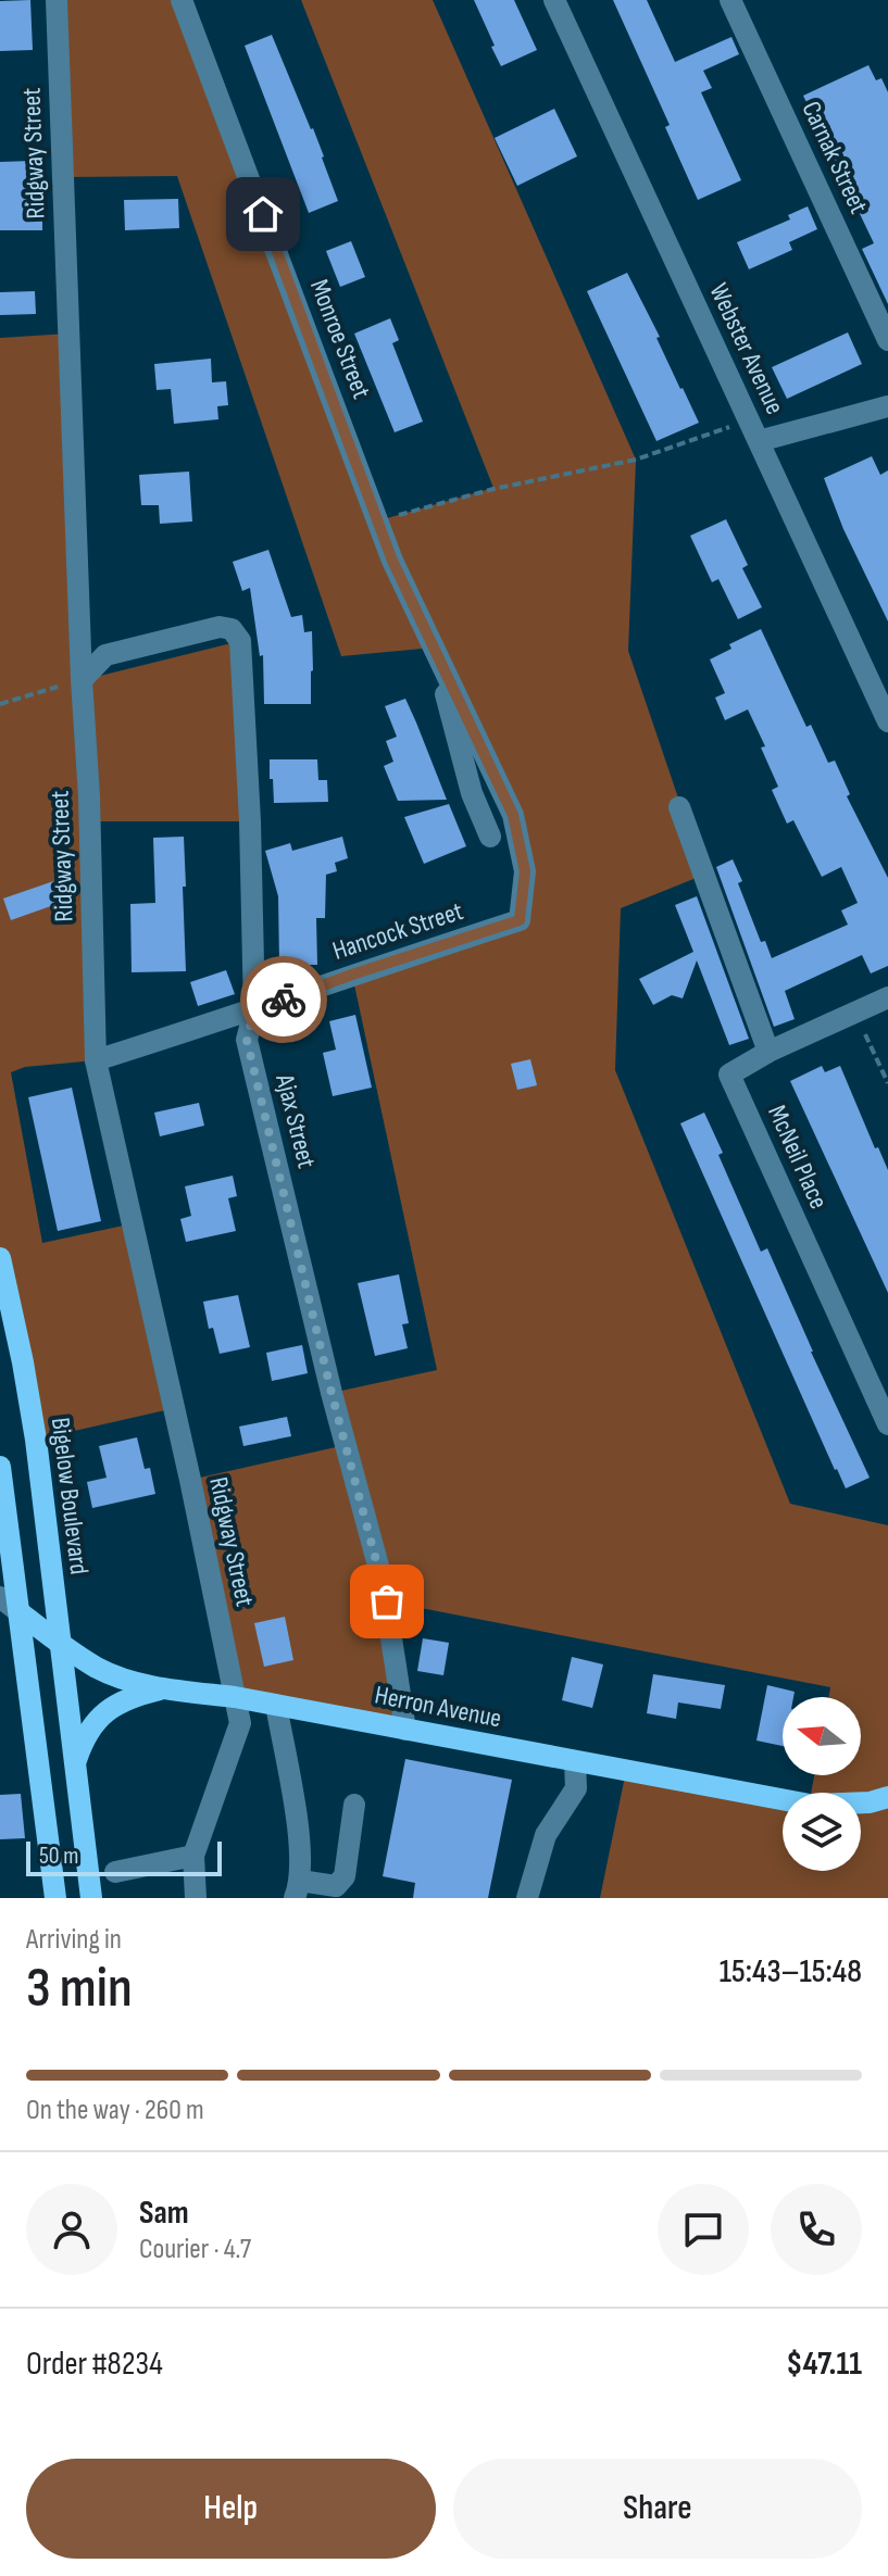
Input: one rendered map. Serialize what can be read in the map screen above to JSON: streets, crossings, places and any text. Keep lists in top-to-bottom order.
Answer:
{
  "streets": {
    "main road": ["Bigelow Boulevard", "Herron Avenue"],
    "street": [
      "Ridgway Street",
      "Carnak Street",
      "Monroe Street",
      "Webster Avenue",
      "Hancock Street",
      "Ajax Street",
      "McNeil Place"
    ]
  },
  "crossings": [
    ["Ridgway Street", "Hancock Street"],
    ["Ridgway Street", "Ajax Street"],
    ["Ridgway Street", "Herron Avenue"],
    ["Monroe Street", "Hancock Street"],
    ["Hancock Street", "Ajax Street"],
    ["Ajax Street", "Herron Avenue"],
    ["Bigelow Boulevard", "Herron Avenue"]
  ],
  "scale_bar": "50 m",
  "north": "left",
  "page": {
    "scale": "50 m",
    "heading": ["3 min", "Arriving in", "15:43–15:48"],
    "panel": [
      "Sam",
      "Courier · 4.7",
      "Order #8234",
      "$47.11"
    ],
    "bar": "On the way · 260 m",
    "buttons": ["Help", "Share"]
  }
}
